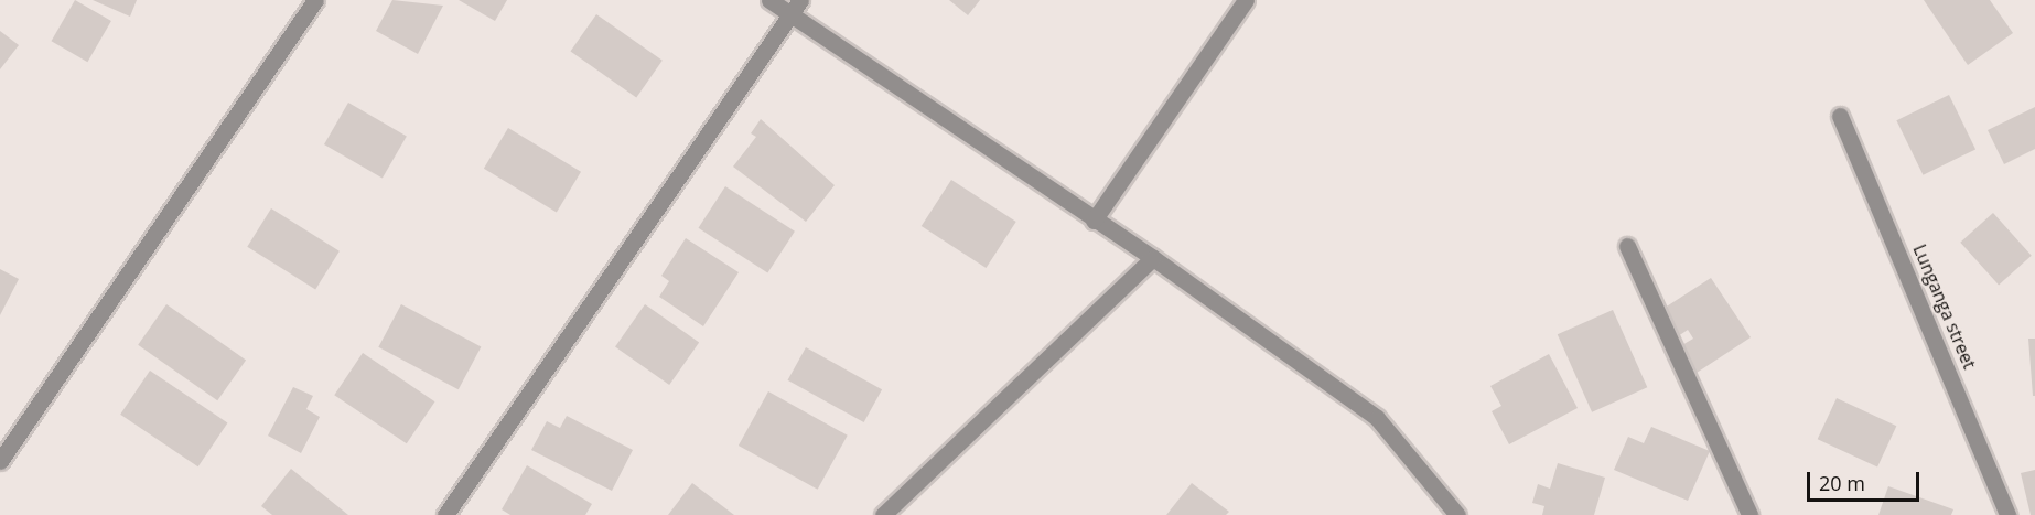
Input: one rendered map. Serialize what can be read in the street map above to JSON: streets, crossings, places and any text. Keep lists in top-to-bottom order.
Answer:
{
  "streets": {
    "street": ["Lunganga street"]
  },
  "scale_bar": "20 m"
}
